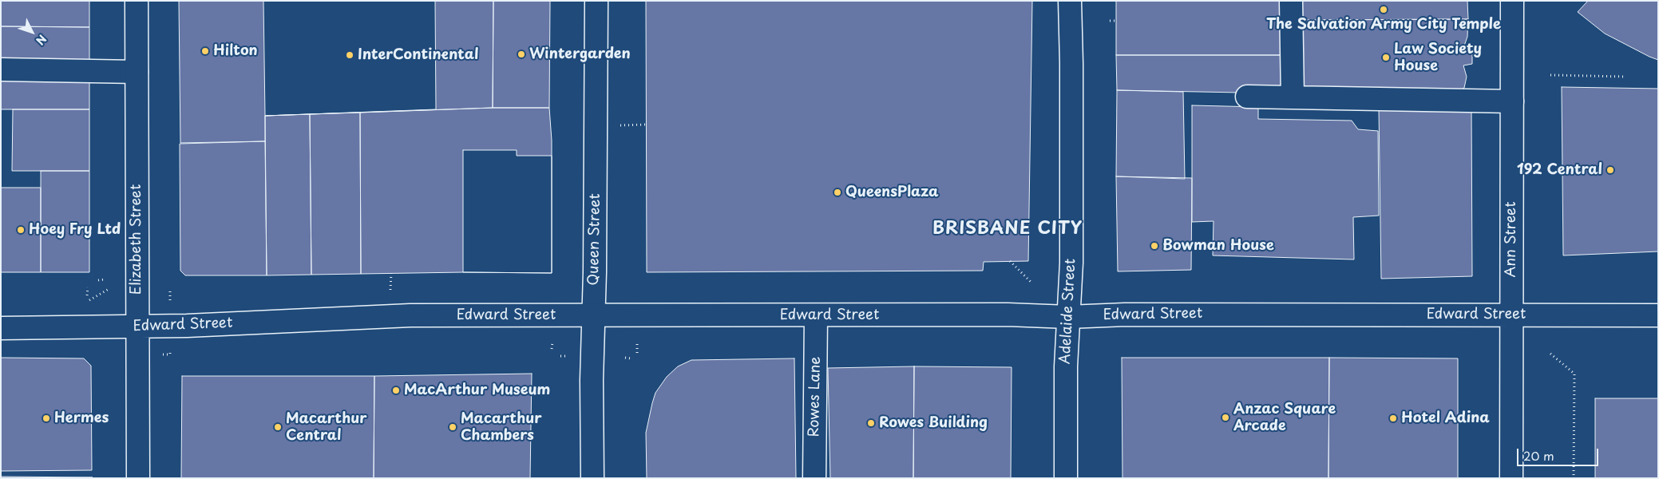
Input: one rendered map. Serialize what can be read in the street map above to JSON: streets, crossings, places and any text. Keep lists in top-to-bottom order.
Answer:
{
  "streets": {
    "main road": [
      "Elizabeth Street",
      "Queen Street",
      "Ann Street",
      "Adelaide Street",
      "Edward Street",
      "Rowes Lane"
    ]
  },
  "crossings": [
    ["Elizabeth Street", "Edward Street"],
    ["Queen Street", "Edward Street"],
    ["Ann Street", "Edward Street"],
    ["Adelaide Street", "Edward Street"],
    ["Edward Street", "Rowes Lane"]
  ],
  "districts": ["BRISBANE CITY"],
  "places": [
    "The Salvation Army City Temple",
    "Hilton",
    "Wintergarden",
    "InterContinental",
    "Law Society House",
    "192 Central",
    "QueensPlaza",
    "Hoey Fry Ltd",
    "Bowman House",
    "MacArthur Museum",
    "Anzac Square Arcade",
    "Hermes",
    "Hotel Adina",
    "Rowes Building",
    "Macarthur Central",
    "Macarthur Chambers"
  ],
  "scale_bar": "20 m",
  "north": "bottom right"
}
